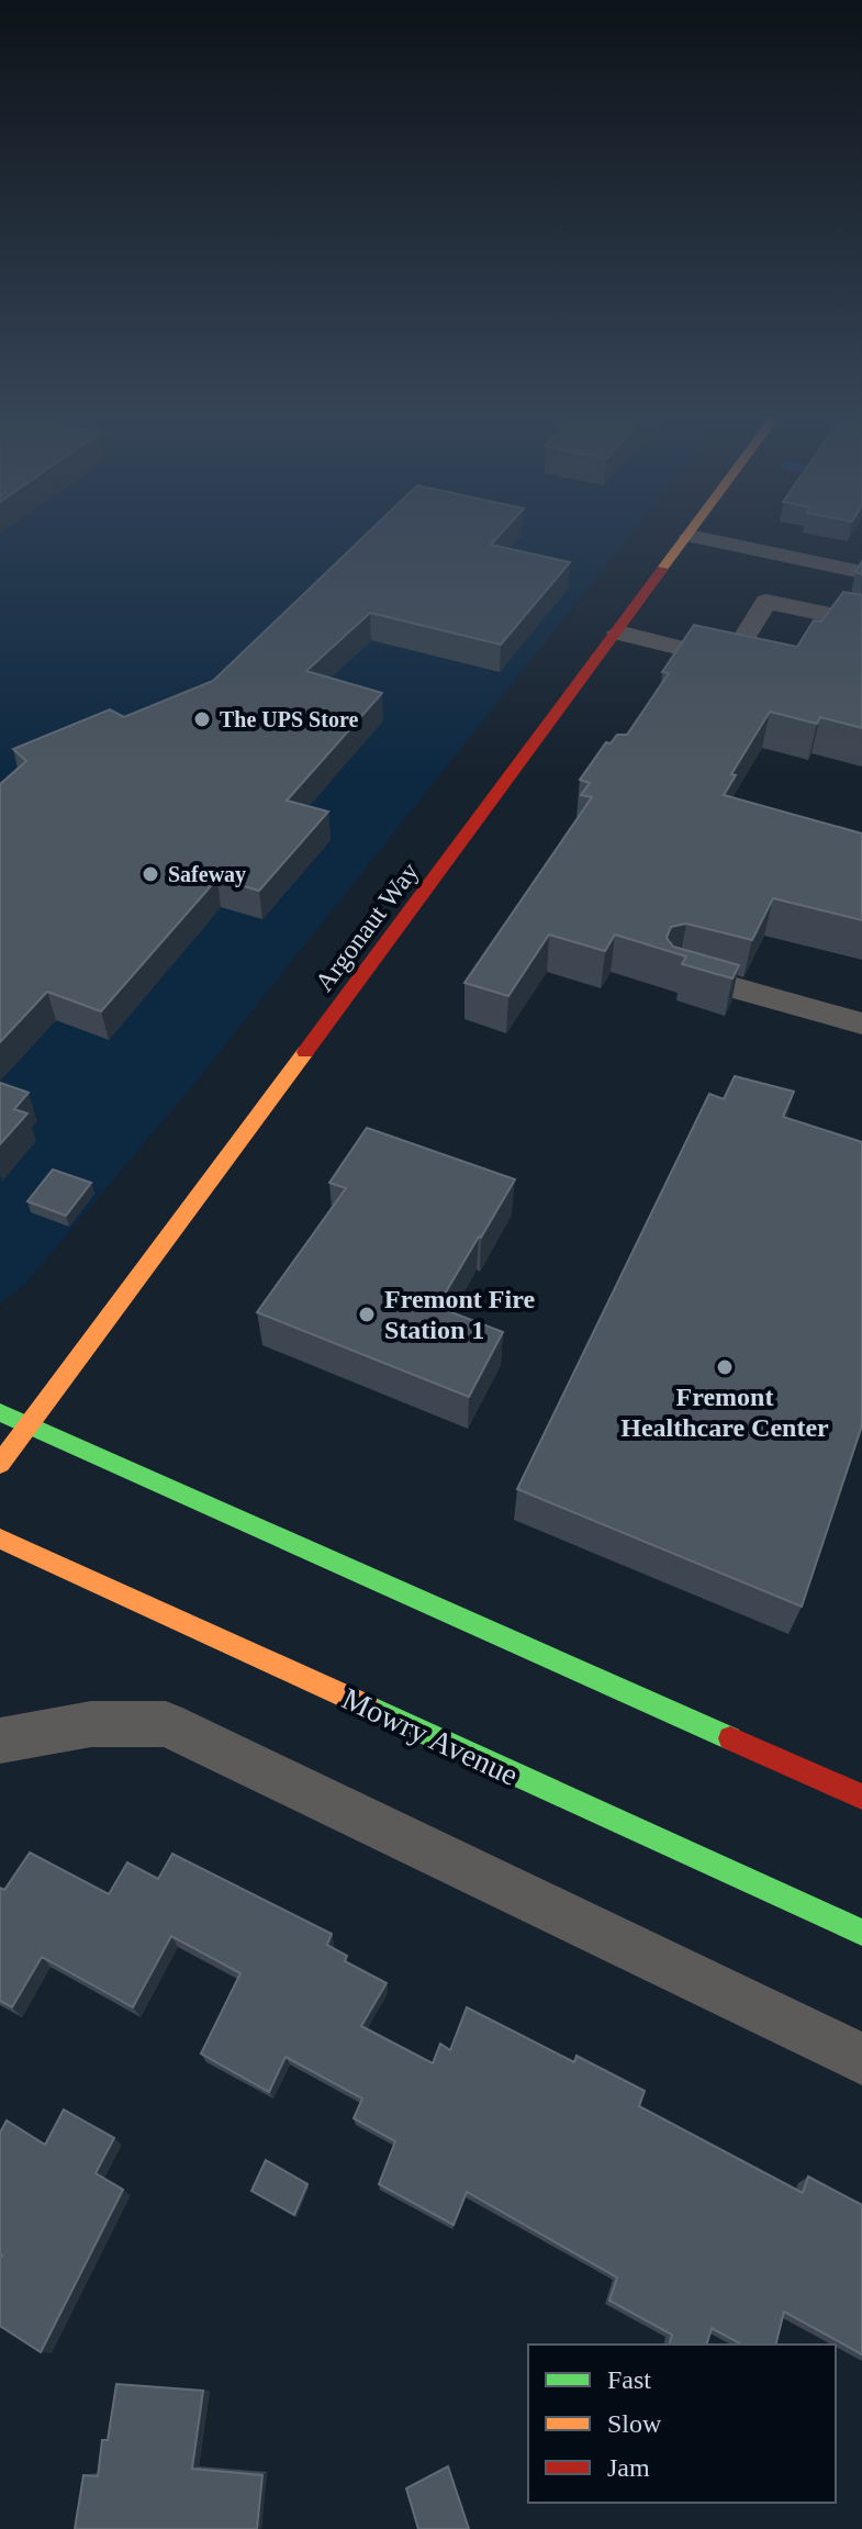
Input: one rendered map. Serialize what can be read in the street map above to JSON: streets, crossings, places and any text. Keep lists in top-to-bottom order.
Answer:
{
  "streets": {
    "street": ["Argonaut Way", "Mowry Avenue"]
  },
  "places": [
    "The UPS Store",
    "Safeway",
    "Fremont Fire Station 1",
    "Fremont Healthcare Center"
  ],
  "legend": ["Fast", "Slow", "Jam"]
}
